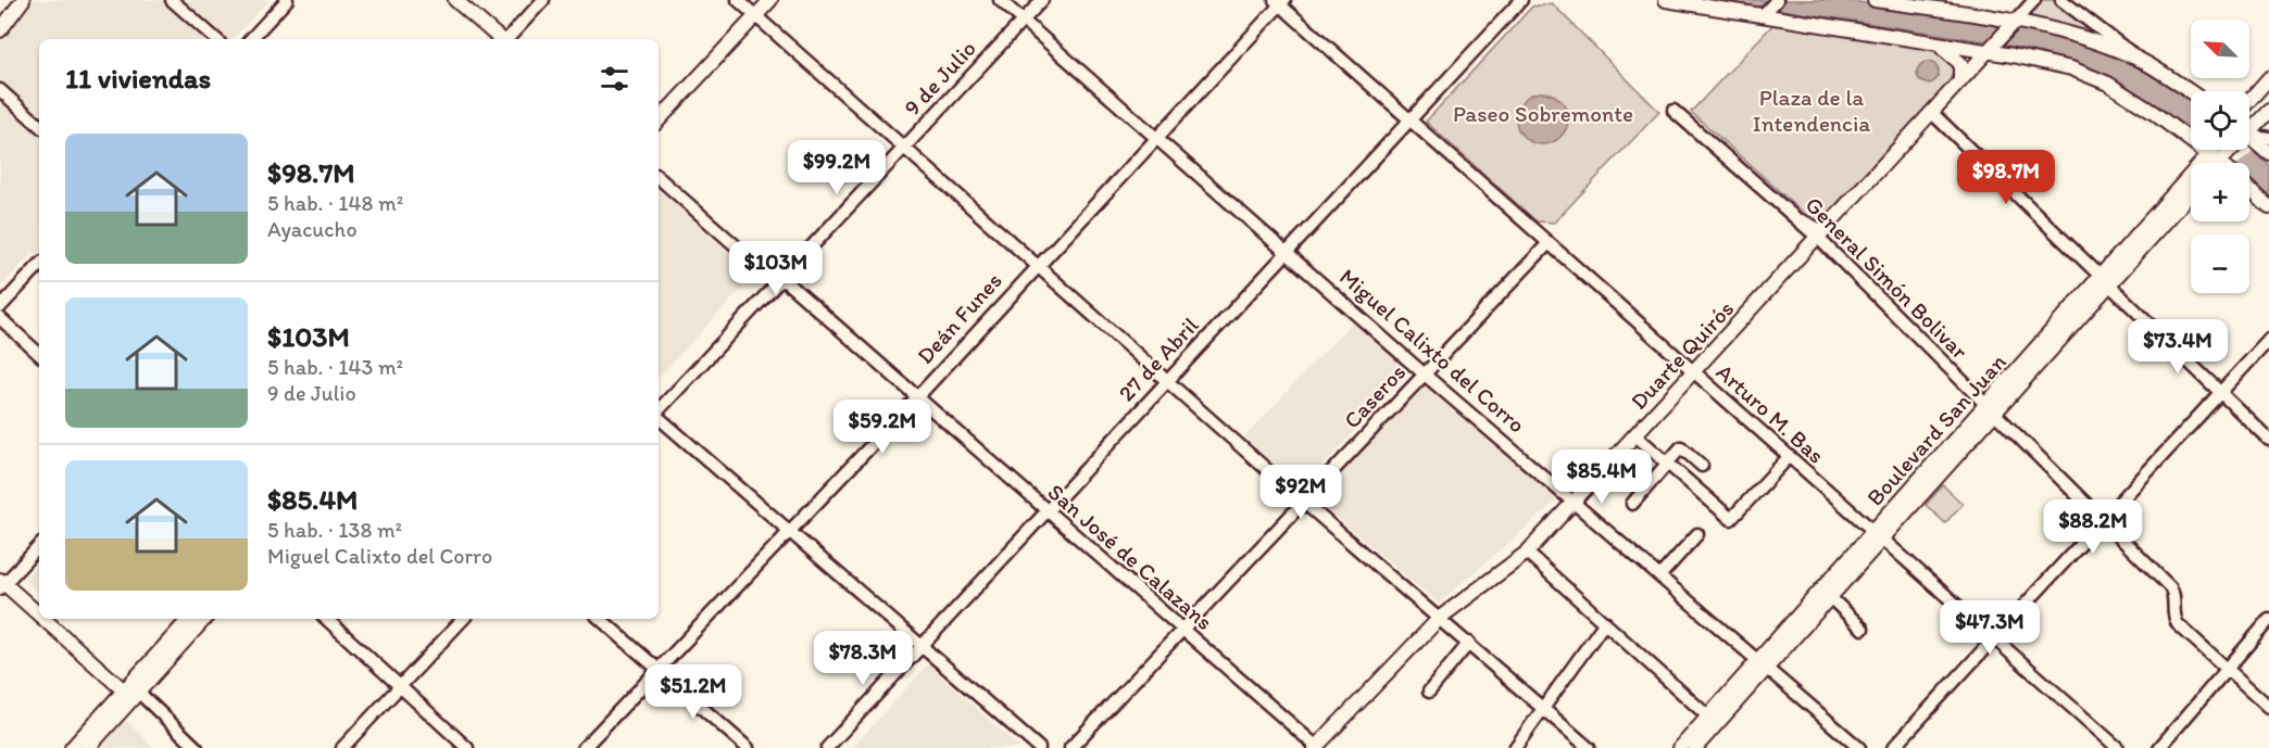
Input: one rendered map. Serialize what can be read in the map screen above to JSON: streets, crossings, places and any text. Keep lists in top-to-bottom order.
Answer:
{
  "streets": {
    "main road": ["Duarte Quirós", "Boulevard San Juan"],
    "street": [
      "9 de Julio",
      "General Simón Bolivar",
      "Deán Funes",
      "Miguel Calixto del Corro",
      "27 de Abril",
      "Caseros",
      "Arturo M. Bas",
      "San José de Calazans"
    ]
  },
  "crossings": [
    ["9 de Julio", "Miguel Calixto del Corro"],
    ["9 de Julio", "San José de Calazans"],
    ["General Simón Bolivar", "Duarte Quirós"],
    ["General Simón Bolivar", "Boulevard San Juan"],
    ["Deán Funes", "Miguel Calixto del Corro"],
    ["Deán Funes", "Arturo M. Bas"],
    ["Deán Funes", "San José de Calazans"],
    ["Miguel Calixto del Corro", "Duarte Quirós"],
    ["Miguel Calixto del Corro", "27 de Abril"],
    ["Miguel Calixto del Corro", "Caseros"],
    ["Miguel Calixto del Corro", "Boulevard San Juan"],
    ["Duarte Quirós", "Arturo M. Bas"],
    ["Duarte Quirós", "San José de Calazans"],
    ["27 de Abril", "Arturo M. Bas"],
    ["27 de Abril", "San José de Calazans"],
    ["Caseros", "Arturo M. Bas"],
    ["Caseros", "San José de Calazans"],
    ["Arturo M. Bas", "Boulevard San Juan"]
  ],
  "parks": ["Plaza de la Intendencia", "Paseo Sobremonte"],
  "north": "top left",
  "page": {
    "map_buttons": ["+", "−"],
    "heading": "11 viviendas",
    "list": [
      {
        "name": "$98.7M",
        "note": "5 hab. · 148 m² · Ayacucho"
      },
      {
        "name": "$103M",
        "note": "5 hab. · 143 m² · 9 de Julio"
      },
      {
        "name": "$85.4M",
        "note": "5 hab. · 138 m² · Miguel Calixto del Corro"
      }
    ],
    "price": [
      "$99.2M",
      "$98.7M",
      "$103M",
      "$73.4M",
      "$59.2M",
      "$85.4M",
      "$92M",
      "$88.2M",
      "$47.3M",
      "$78.3M",
      "$51.2M"
    ]
  }
}
